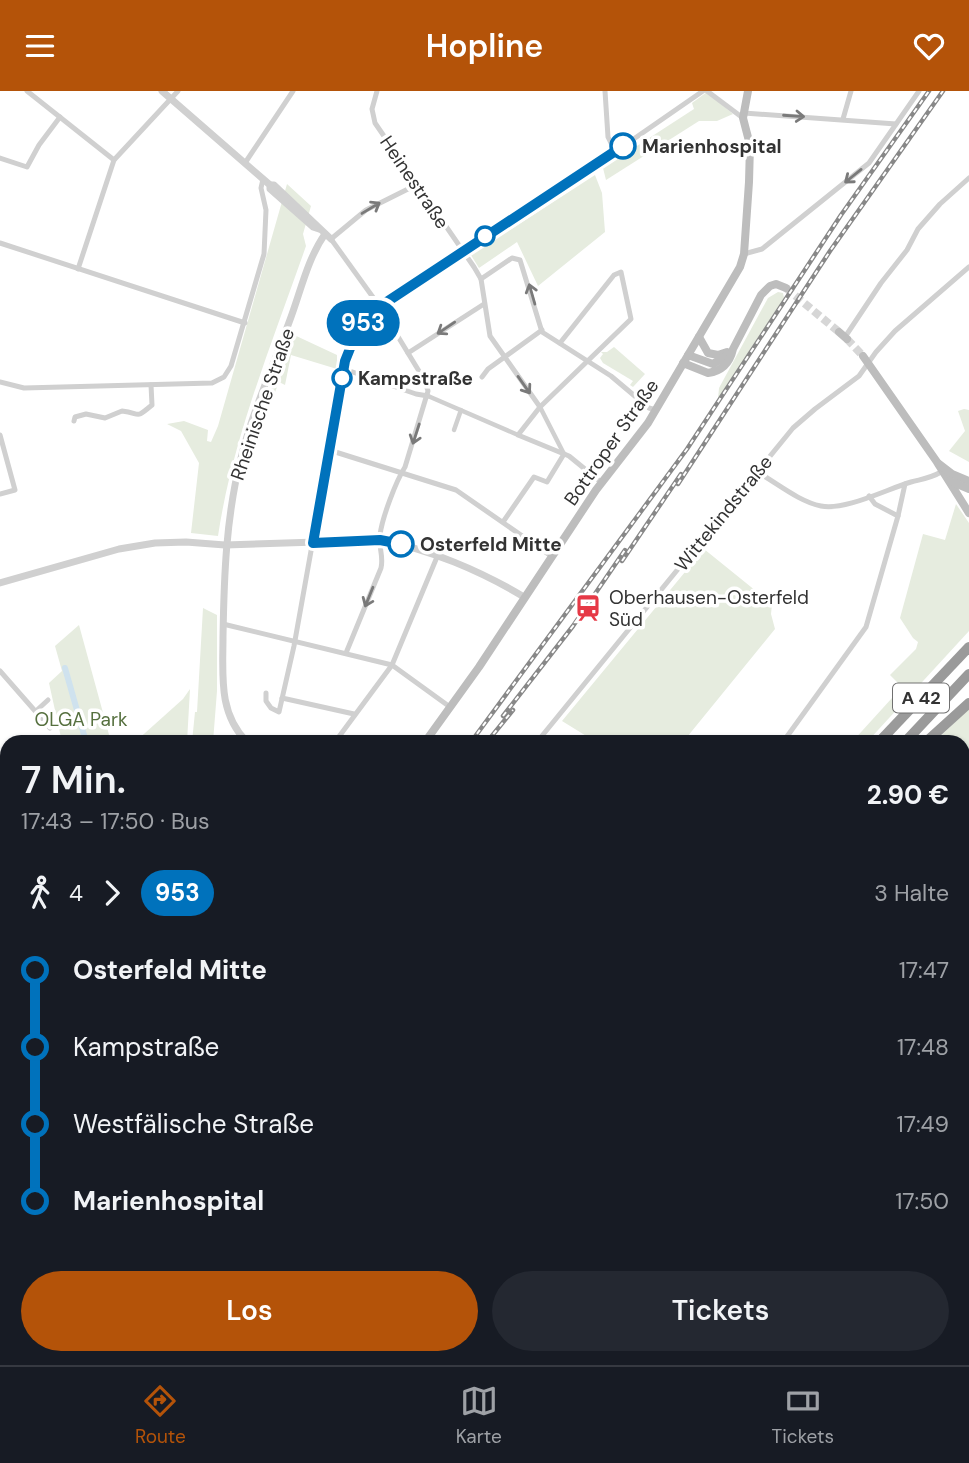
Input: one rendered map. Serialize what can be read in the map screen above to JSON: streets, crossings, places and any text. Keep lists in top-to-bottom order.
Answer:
{
  "streets": {
    "highway": ["A 42"],
    "main road": ["Bottroper Straße"],
    "street": ["Heinestraße", "Rheinische Straße", "Wittekindstraße"]
  },
  "parks": ["OLGA Park"],
  "places": {
    "other": ["Marienhospital", "Kampstraße", "Osterfeld Mitte"],
    "station": ["Oberhausen-Osterfeld Süd"]
  },
  "lines": ["bus line 953"],
  "page": {
    "header": "Hopline",
    "on_map": "953",
    "heading": ["7 Min.", "17:43 – 17:50 · Bus", "2.90 €"],
    "legs": ["4", "953", "3 Halte"],
    "list": [
      {
        "name": "Osterfeld Mitte",
        "value": "17:47"
      },
      {
        "name": "Kampstraße",
        "value": "17:48"
      },
      {
        "name": "Westfälische Straße",
        "value": "17:49"
      },
      {
        "name": "Marienhospital",
        "value": "17:50"
      }
    ],
    "buttons": ["Los", "Tickets"],
    "tabs": ["Route", "Karte", "Tickets"]
  }
}
